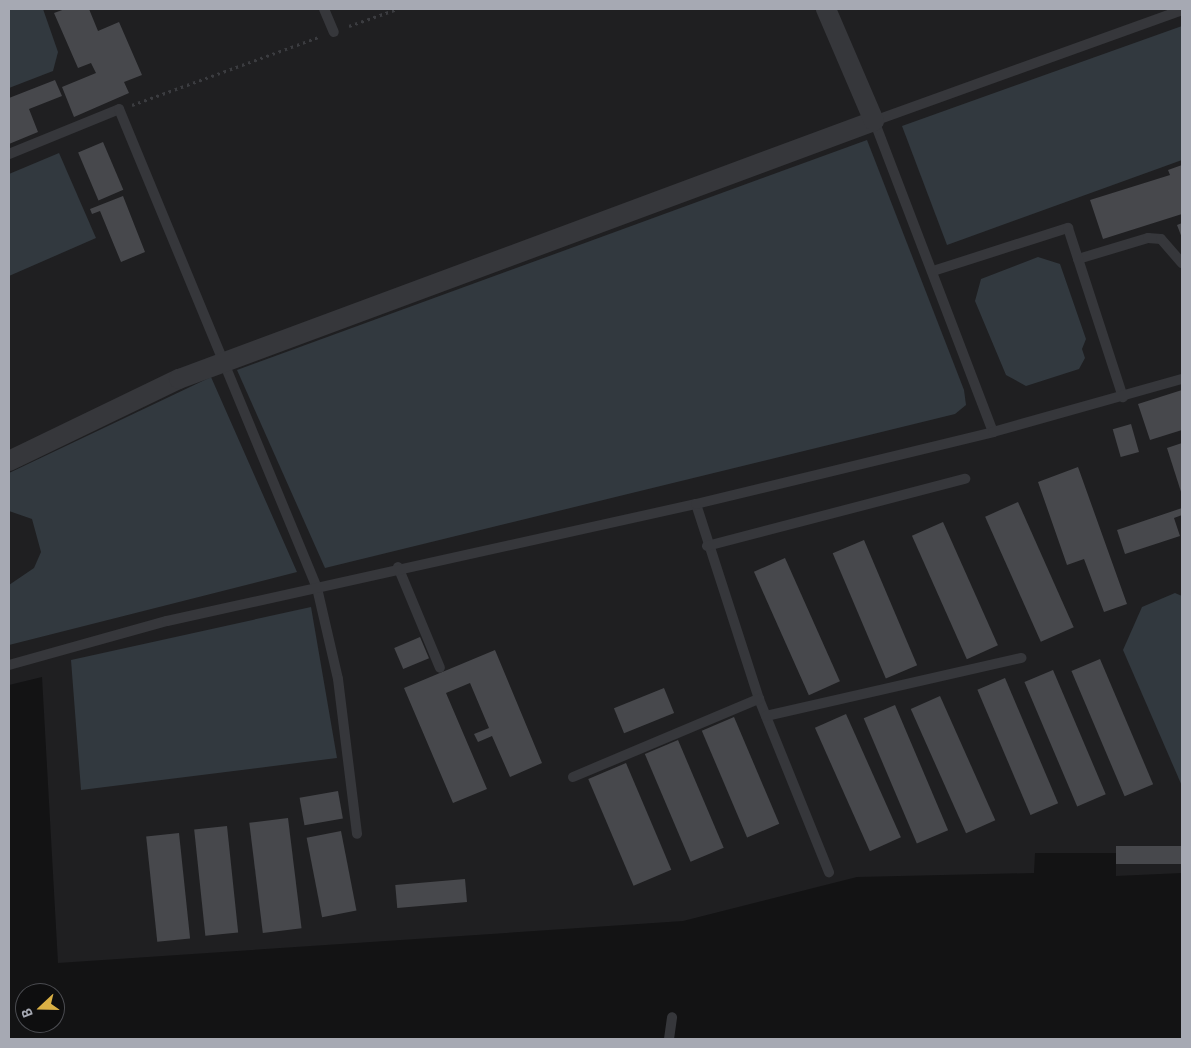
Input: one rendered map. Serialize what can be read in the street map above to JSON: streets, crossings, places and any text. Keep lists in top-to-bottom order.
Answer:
{
  "north": "left"
}
